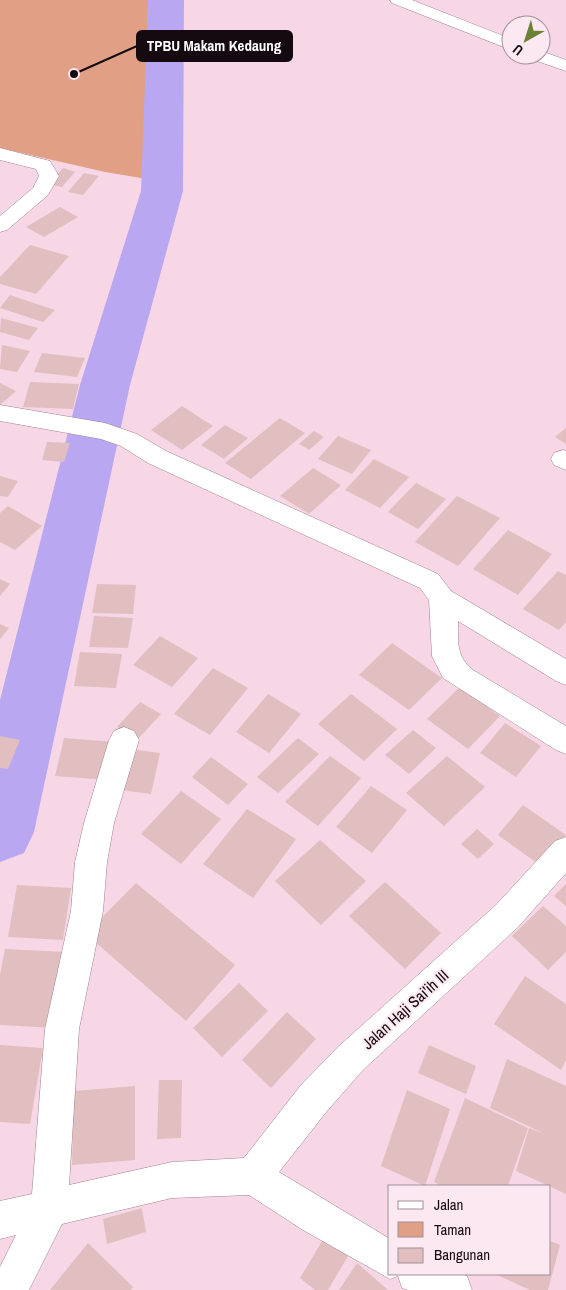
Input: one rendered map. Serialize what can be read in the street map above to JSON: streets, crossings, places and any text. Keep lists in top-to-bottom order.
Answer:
{
  "streets": {
    "street": ["Jalan Haji Sai'ih III"]
  },
  "places": ["TPBU Makam Kedaung"],
  "legend": ["Jalan", "Taman", "Bangunan"],
  "north": "bottom left"
}
